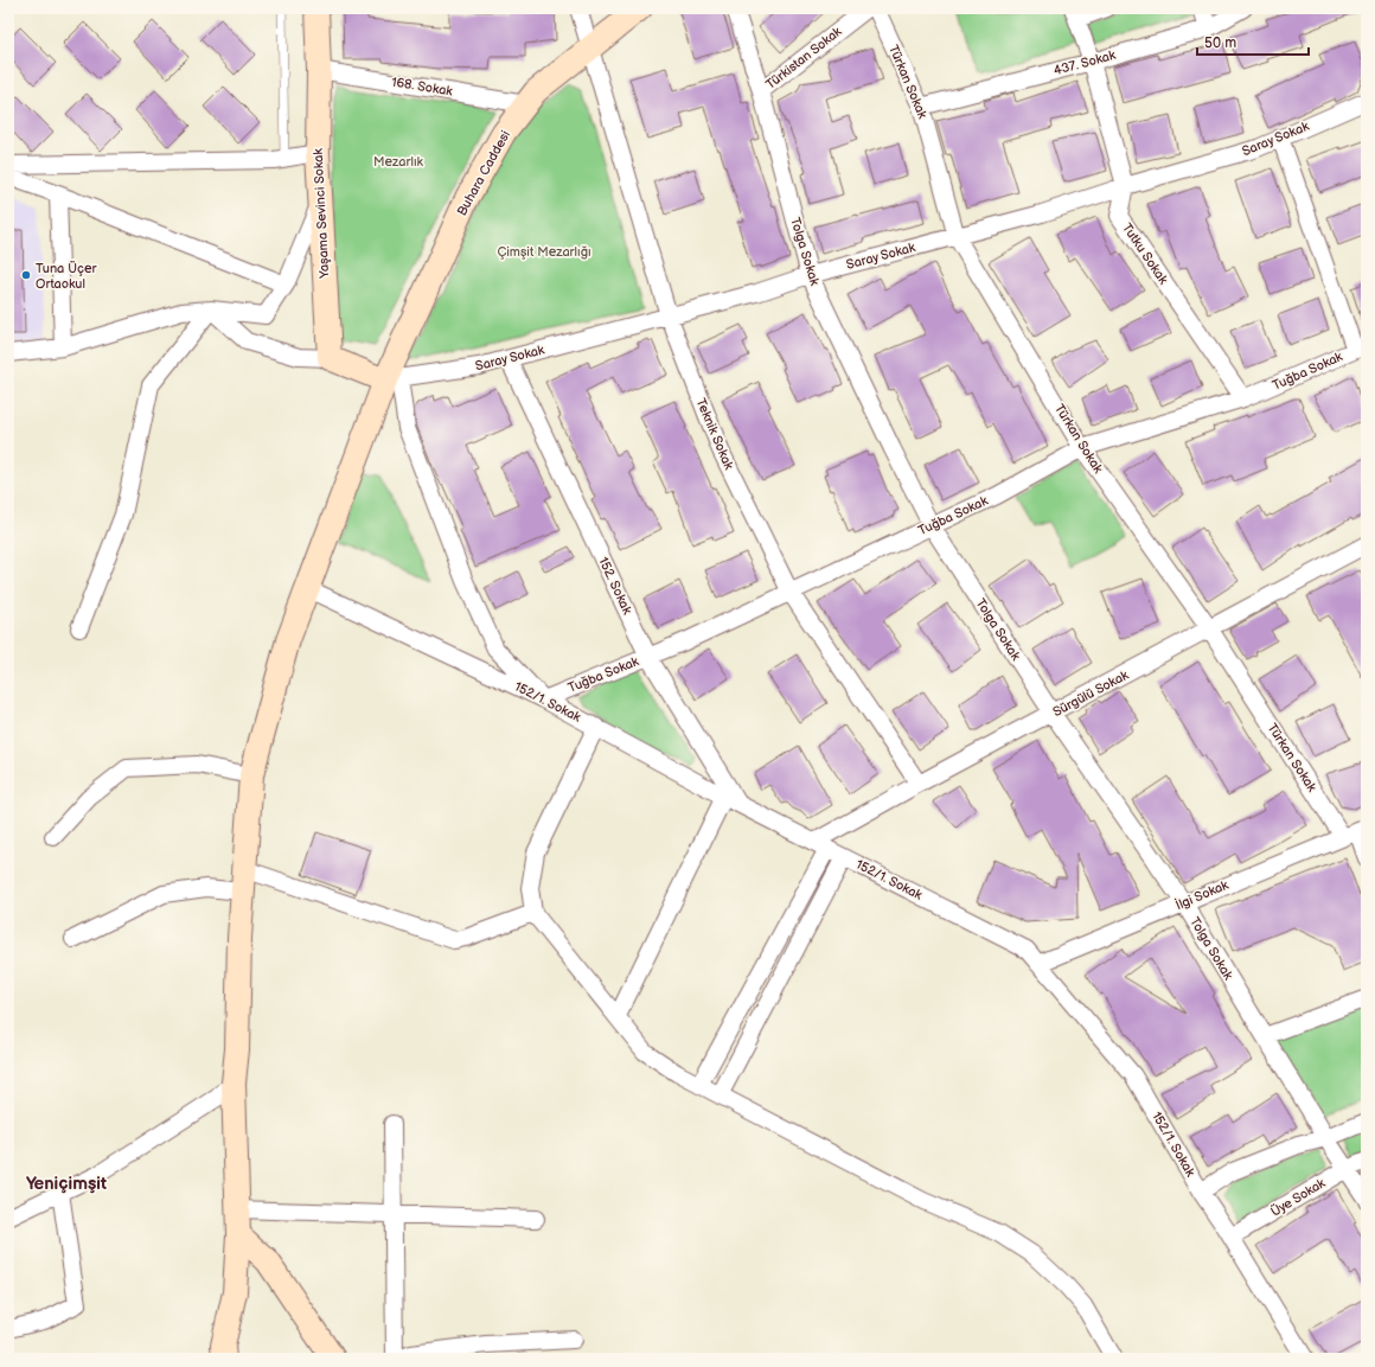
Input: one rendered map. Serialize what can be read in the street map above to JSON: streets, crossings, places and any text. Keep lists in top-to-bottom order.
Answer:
{
  "streets": {
    "street": [
      "Türkistan Sokak",
      "437. Sokak",
      "Türkan Sokak",
      "168. Sokak",
      "Saray Sokak",
      "Buhara Caddesi",
      "Yaşama Sevinci Sokak",
      "Tolga Sokak",
      "Tutku Sokak",
      "Tuğba Sokak",
      "Teknik Sokak",
      "152. Sokak",
      "Sürgülü Sokak",
      "152/1. Sokak",
      "İlgi Sokak",
      "Üye Sokak"
    ]
  },
  "crossings": [
    ["Türkistan Sokak", "Tolga Sokak"],
    ["437. Sokak", "Türkan Sokak"],
    ["437. Sokak", "Tutku Sokak"],
    ["Türkan Sokak", "Saray Sokak"],
    ["Türkan Sokak", "Tuğba Sokak"],
    ["Türkan Sokak", "Sürgülü Sokak"],
    ["Türkan Sokak", "İlgi Sokak"],
    ["168. Sokak", "Buhara Caddesi"],
    ["168. Sokak", "Yaşama Sevinci Sokak"],
    ["Saray Sokak", "Buhara Caddesi"],
    ["Saray Sokak", "Tolga Sokak"],
    ["Saray Sokak", "Tutku Sokak"],
    ["Saray Sokak", "Teknik Sokak"],
    ["Saray Sokak", "152. Sokak"],
    ["Buhara Caddesi", "Teknik Sokak"],
    ["Buhara Caddesi", "152/1. Sokak"],
    ["Tolga Sokak", "Tuğba Sokak"],
    ["Tolga Sokak", "Sürgülü Sokak"],
    ["Tolga Sokak", "İlgi Sokak"],
    ["Tolga Sokak", "Üye Sokak"],
    ["Tutku Sokak", "Tuğba Sokak"],
    ["Tuğba Sokak", "Teknik Sokak"],
    ["Tuğba Sokak", "152. Sokak"],
    ["Tuğba Sokak", "152/1. Sokak"],
    ["Teknik Sokak", "Sürgülü Sokak"],
    ["152. Sokak", "152/1. Sokak"],
    ["Sürgülü Sokak", "152/1. Sokak"],
    ["152/1. Sokak", "İlgi Sokak"],
    ["152/1. Sokak", "Üye Sokak"]
  ],
  "districts": ["Yeniçimşit"],
  "parks": ["Mezarlık", "Çimşit Mezarlığı"],
  "places": ["Tuna Üçer Ortaokul"],
  "scale_bar": "50 m"
}
